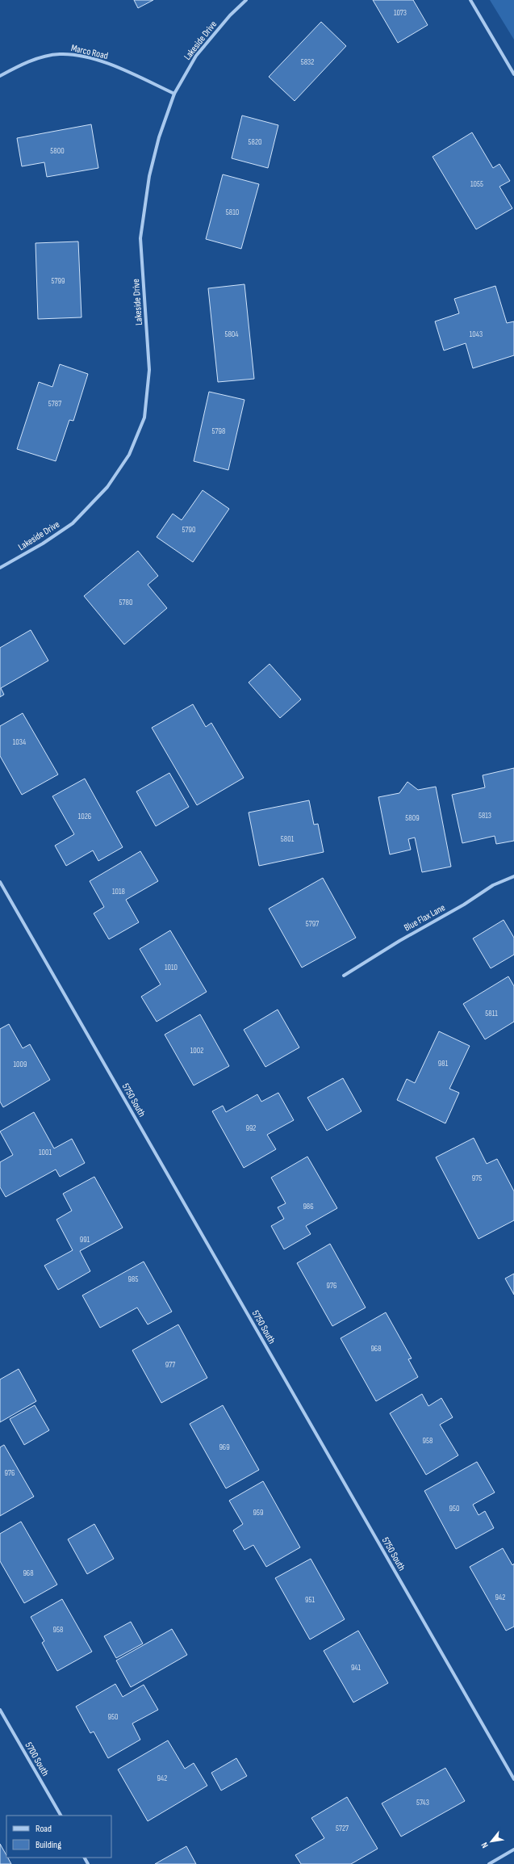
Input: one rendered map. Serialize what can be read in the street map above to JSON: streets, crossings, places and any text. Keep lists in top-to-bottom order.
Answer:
{
  "streets": {
    "street": [
      "Lakeside Drive",
      "Marco Road",
      "Blue Flax Lane",
      "5750 South",
      "5700 South"
    ]
  },
  "crossings": [
    ["Lakeside Drive", "Marco Road"]
  ],
  "house_numbers": [
    "1073",
    "5832",
    "5820",
    "5800",
    "1055",
    "5810",
    "5799",
    "5804",
    "1043",
    "5787",
    "5798",
    "5790",
    "5780",
    "1034",
    "5813",
    "1026",
    "5809",
    "5801",
    "1018",
    "5797",
    "1010",
    "5811",
    "1002",
    "981",
    "1009",
    "992",
    "1001",
    "975",
    "986",
    "991",
    "985",
    "976",
    "968",
    "977",
    "958",
    "969",
    "976",
    "950",
    "959",
    "968",
    "942",
    "951",
    "958",
    "941",
    "950",
    "942",
    "5743",
    "5727"
  ],
  "legend": ["Road", "Building"],
  "north": "bottom left"
}
